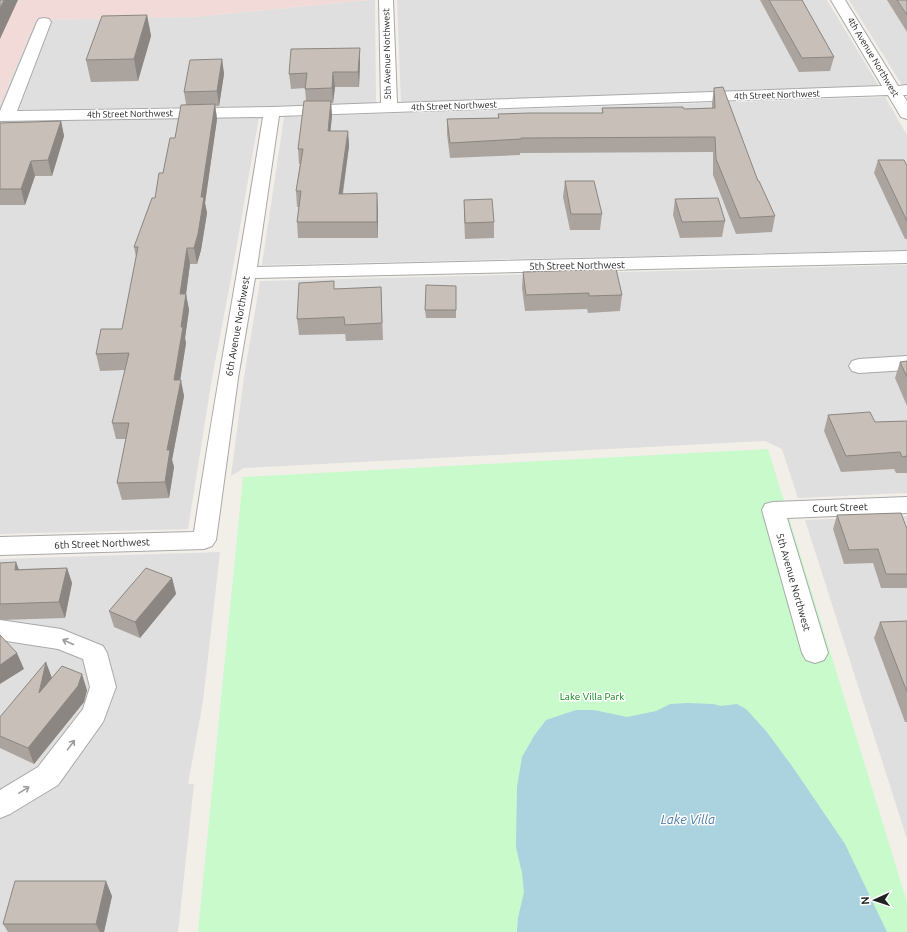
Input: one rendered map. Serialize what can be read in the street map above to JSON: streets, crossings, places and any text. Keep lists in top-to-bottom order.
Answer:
{
  "streets": {
    "street": [
      "5th Avenue Northwest",
      "4th Avenue Northwest",
      "4th Street Northwest",
      "5th Street Northwest",
      "6th Avenue Northwest",
      "Court Street",
      "6th Street Northwest"
    ]
  },
  "crossings": [
    ["5th Avenue Northwest", "4th Street Northwest"],
    ["5th Avenue Northwest", "Court Street"],
    ["4th Avenue Northwest", "4th Street Northwest"],
    ["4th Street Northwest", "6th Avenue Northwest"],
    ["5th Street Northwest", "6th Avenue Northwest"],
    ["6th Avenue Northwest", "6th Street Northwest"]
  ],
  "water": ["Lake Villa"],
  "parks": ["Lake Villa Park"],
  "north": "left"
}
